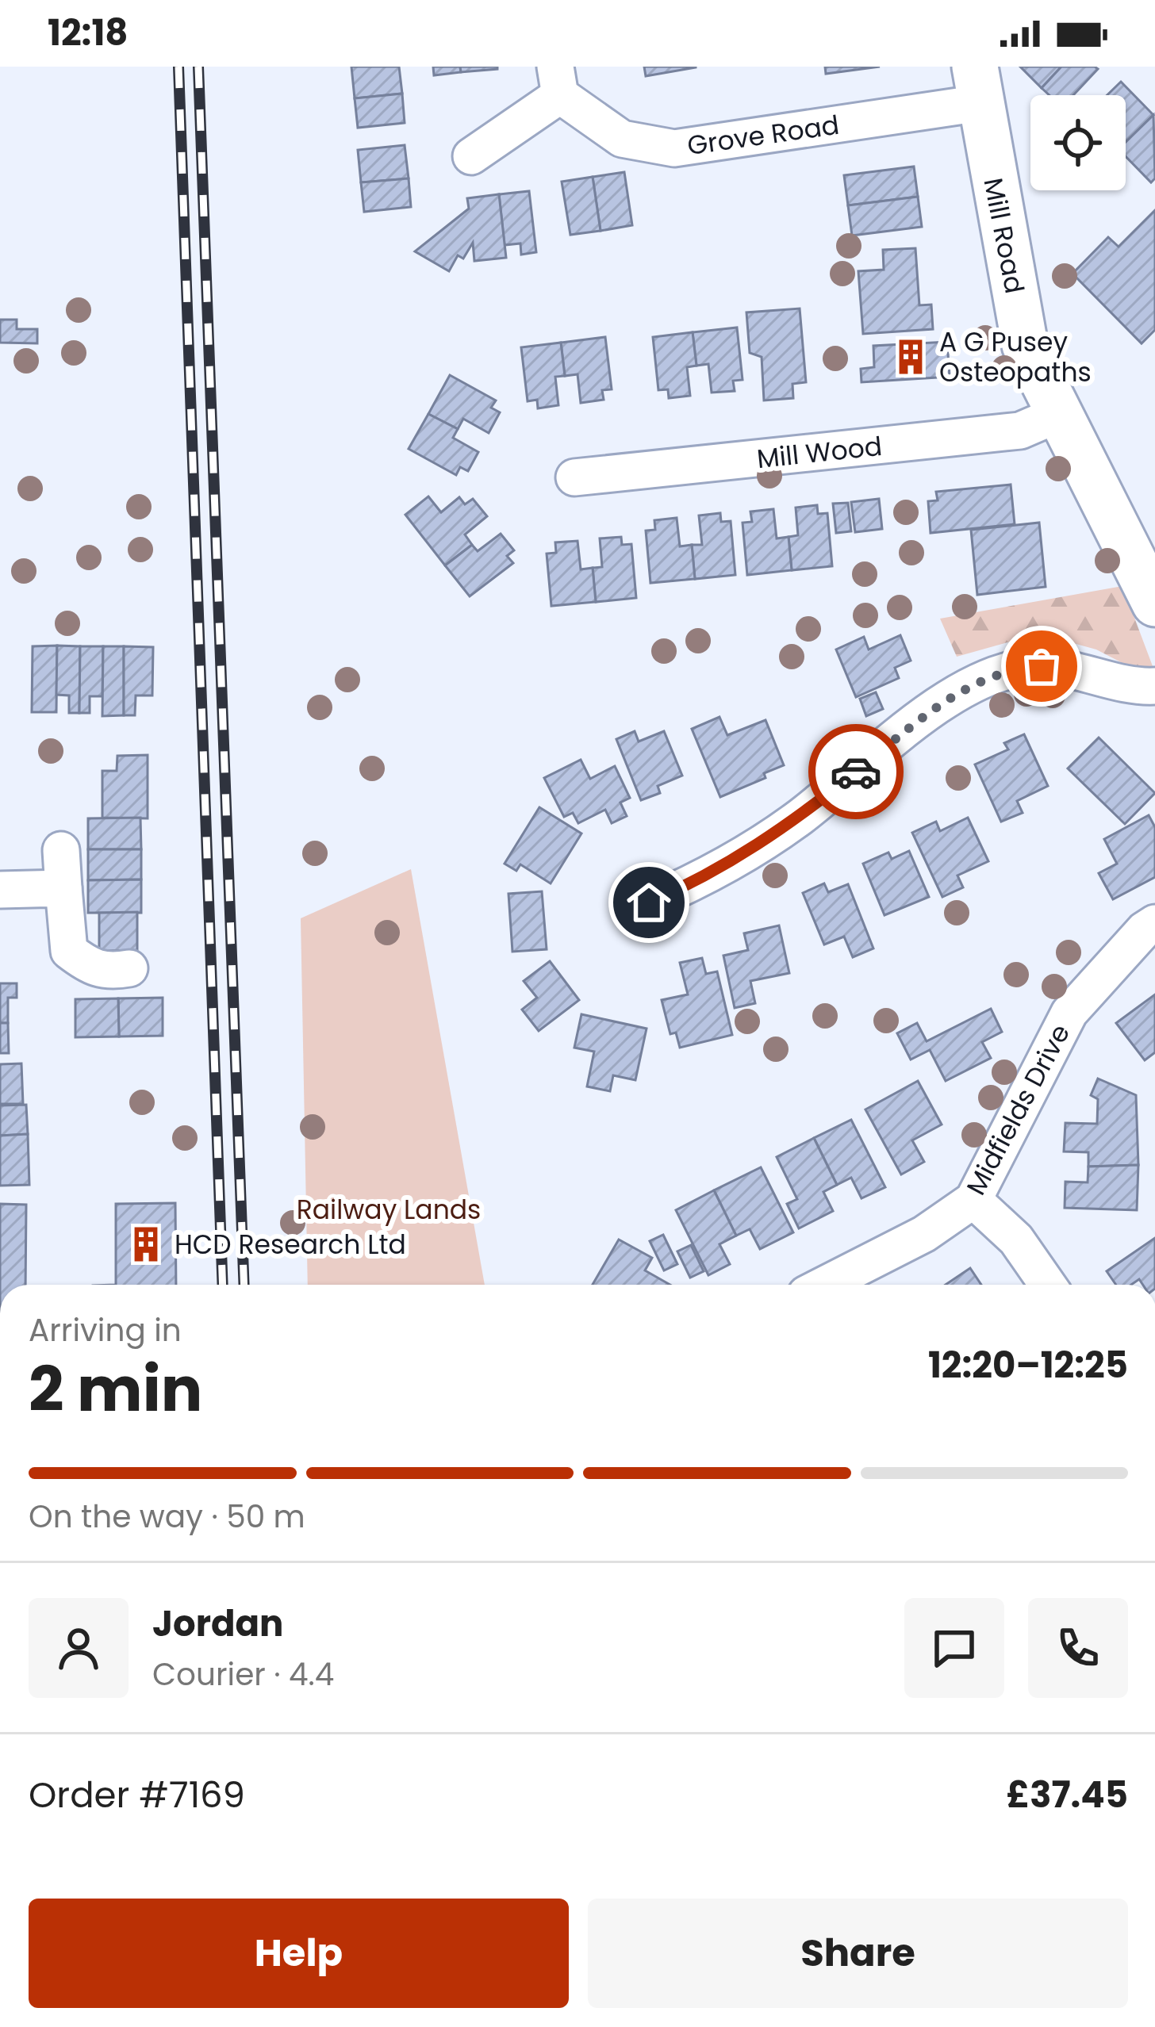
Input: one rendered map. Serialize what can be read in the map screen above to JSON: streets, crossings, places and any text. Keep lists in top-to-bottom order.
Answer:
{
  "streets": {
    "street": [
      "Grove Road",
      "Mill Road",
      "Mill Wood",
      "Midfields Drive"
    ]
  },
  "crossings": [
    ["Grove Road", "Mill Road"],
    ["Mill Road", "Mill Wood"]
  ],
  "parks": ["Railway Lands"],
  "places": {
    "building": ["A G Pusey Osteopaths", "HCD Research Ltd"]
  },
  "page": {
    "status": "12:18",
    "heading": ["2 min", "Arriving in", "12:20–12:25"],
    "panel": [
      "Jordan",
      "Courier · 4.4",
      "Order #7169",
      "£37.45"
    ],
    "bar": "On the way · 50 m",
    "buttons": ["Help", "Share"]
  }
}
